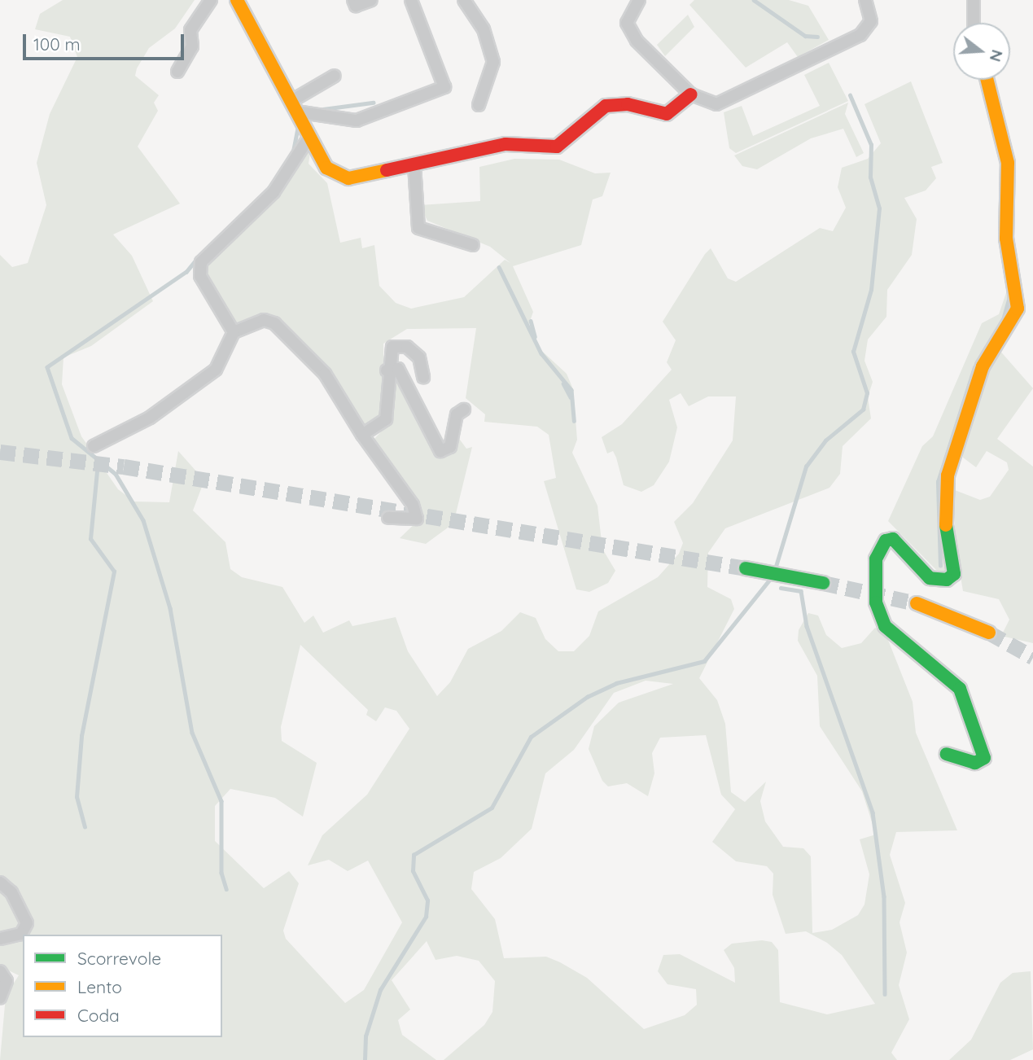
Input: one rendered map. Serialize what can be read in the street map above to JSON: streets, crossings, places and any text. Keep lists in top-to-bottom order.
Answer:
{
  "legend": ["Scorrevole", "Lento", "Coda"],
  "scale_bar": "100 m",
  "north": "right"
}
